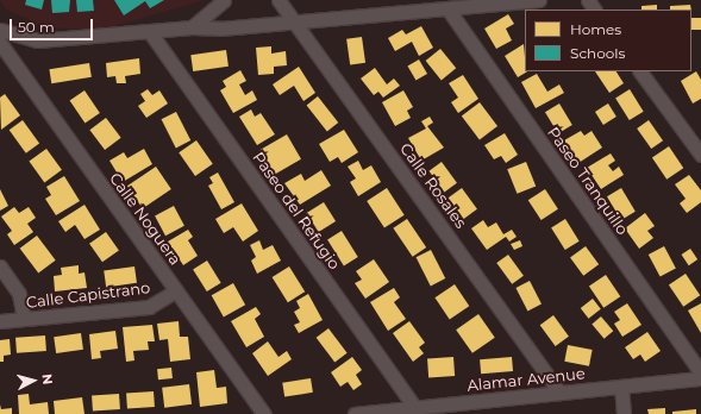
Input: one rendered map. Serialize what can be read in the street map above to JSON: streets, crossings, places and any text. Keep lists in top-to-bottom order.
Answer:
{
  "streets": {
    "street": [
      "Paseo Tranquillo",
      "Calle Rosales",
      "Paseo del Refugio",
      "Calle Noguera",
      "Calle Capistrano",
      "Alamar Avenue"
    ]
  },
  "crossings": [
    ["Calle Rosales", "Alamar Avenue"],
    ["Paseo del Refugio", "Alamar Avenue"],
    ["Calle Noguera", "Calle Capistrano"]
  ],
  "legend": ["Homes", "Schools"],
  "scale_bar": "50 m",
  "north": "right"
}
